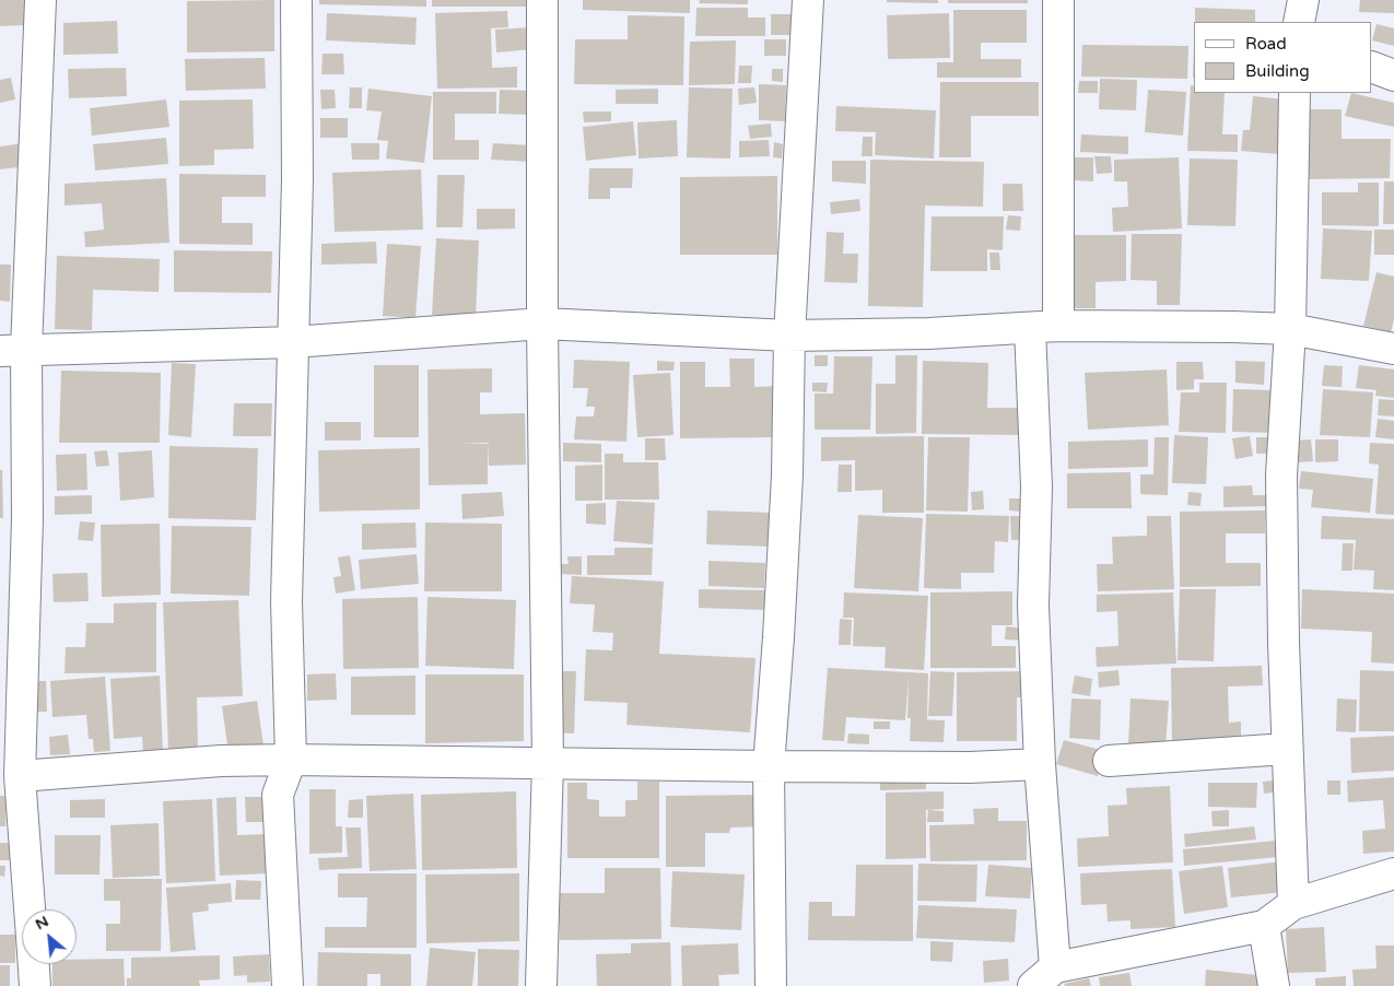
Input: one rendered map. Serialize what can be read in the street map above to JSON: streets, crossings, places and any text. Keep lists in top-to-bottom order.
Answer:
{
  "legend": ["Road", "Building"],
  "north": "top left"
}
